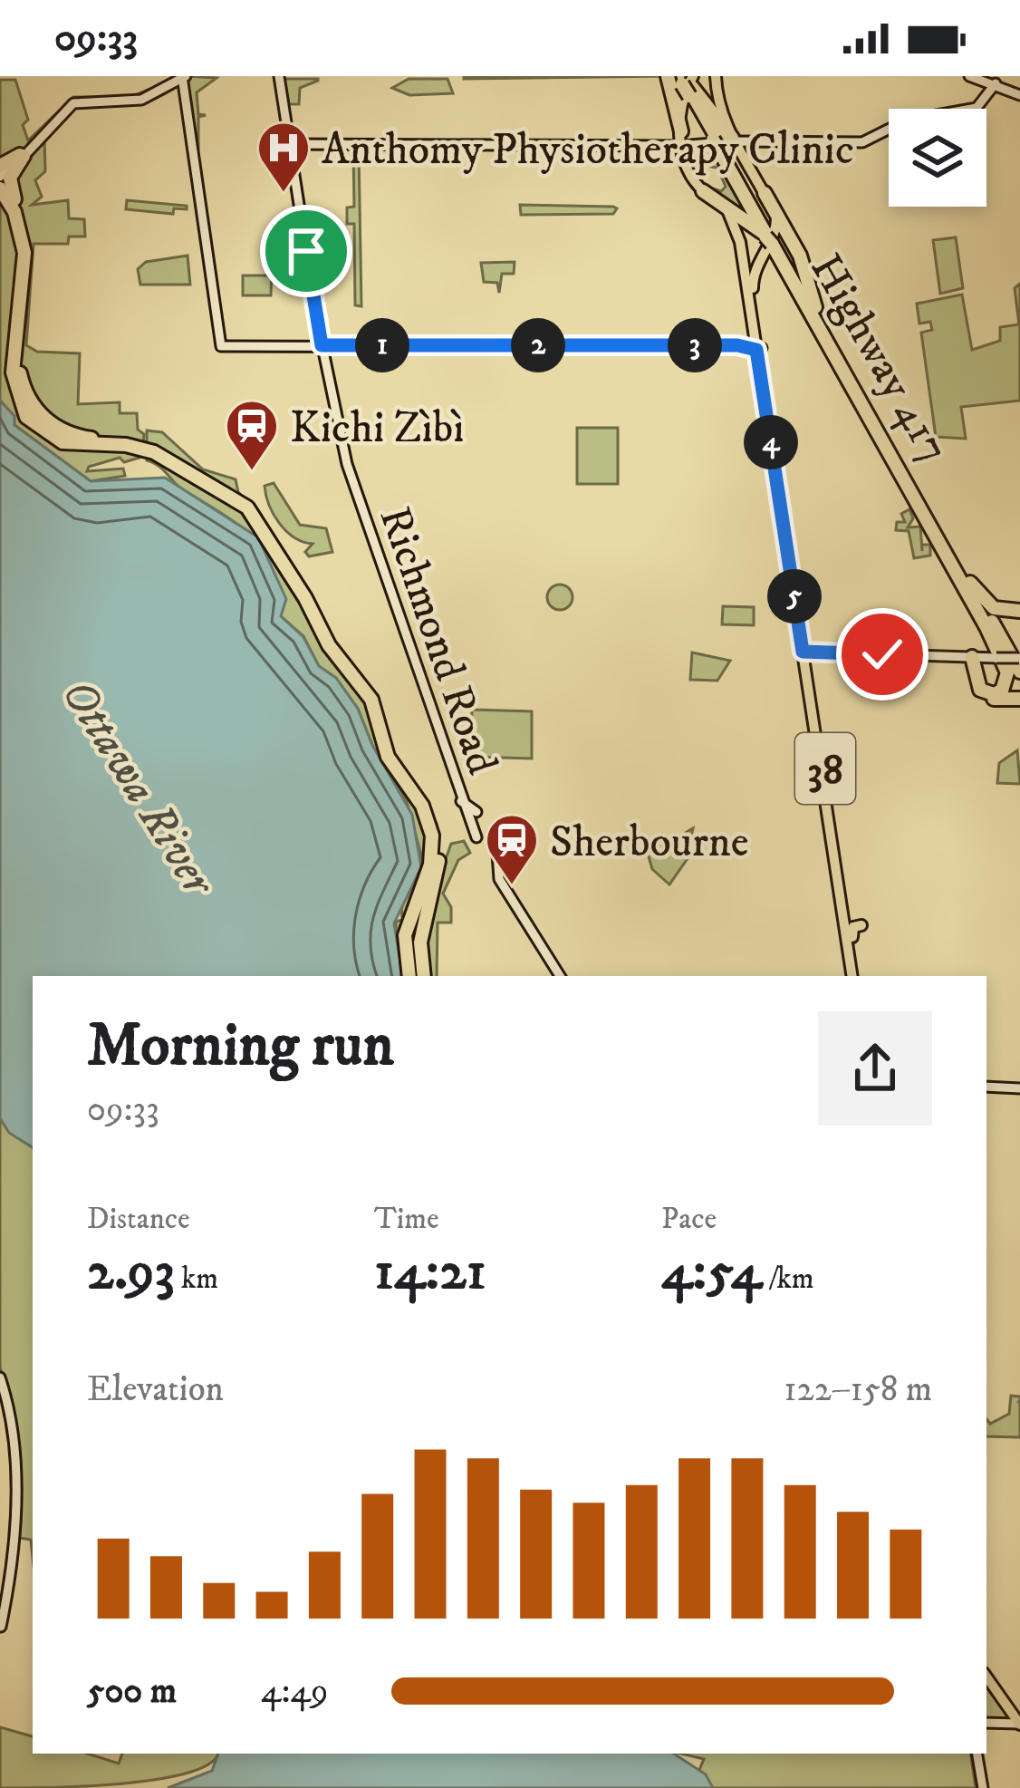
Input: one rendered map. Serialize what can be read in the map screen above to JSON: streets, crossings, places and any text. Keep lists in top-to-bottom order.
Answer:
{
  "streets": {
    "highway": ["Highway 417"],
    "main road": ["Richmond Road", "38"]
  },
  "crossings": [
    ["Highway 417", "38"]
  ],
  "water": ["Ottawa River"],
  "places": {
    "hospital": ["Anthomy Physiotherapy Clinic"],
    "station": ["Kichi Zìbì", "Sherbourne"]
  },
  "page": {
    "status": "09:33",
    "pins": [
      "1",
      "2",
      "3",
      "4",
      "5"
    ],
    "heading": ["Morning run", "09:33"],
    "stats": [
      ["Distance", "2.93 km"],
      ["Time", "14:21"],
      ["Pace", "4:54 /km"]
    ],
    "chart": ["Elevation", "122–158 m"],
    "list": [
      {
        "name": "500 m",
        "note": "4:49"
      }
    ]
  }
}
